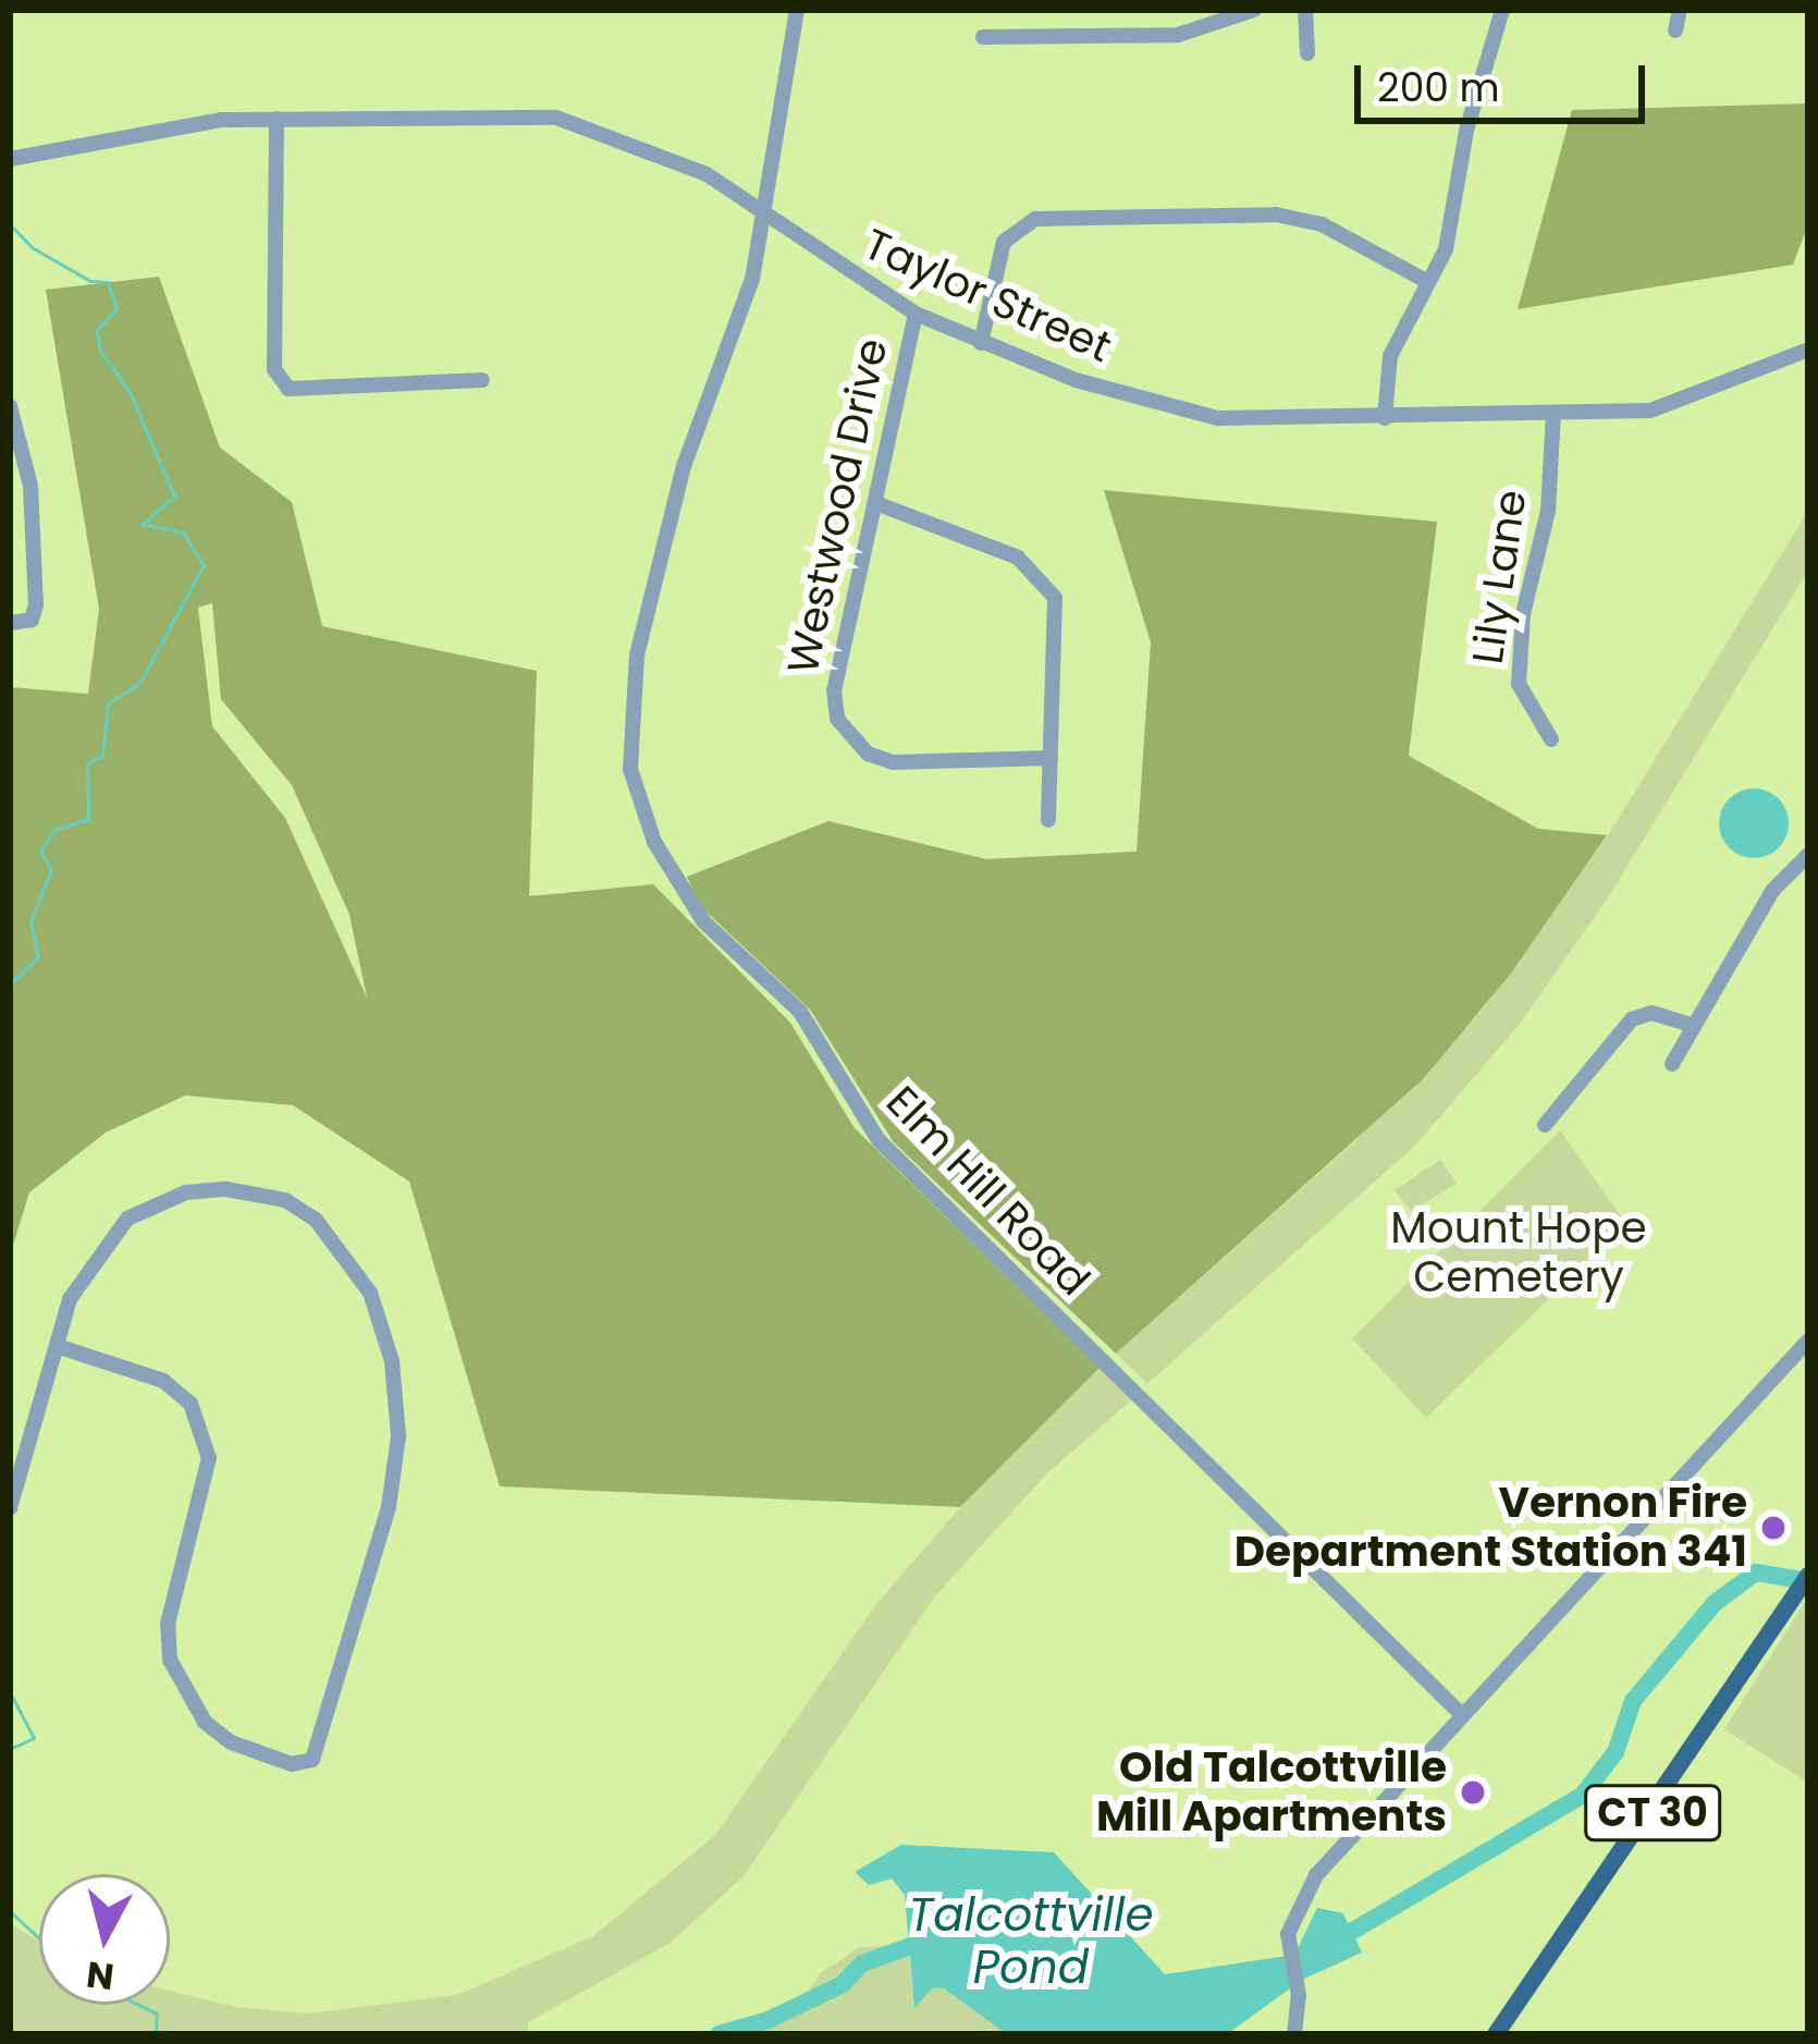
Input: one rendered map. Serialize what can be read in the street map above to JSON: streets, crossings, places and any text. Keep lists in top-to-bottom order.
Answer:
{
  "streets": {
    "main road": ["CT 30"],
    "street": [
      "Taylor Street",
      "Westwood Drive",
      "Lily Lane",
      "Elm Hill Road"
    ]
  },
  "crossings": [
    ["Taylor Street", "Westwood Drive"],
    ["Taylor Street", "Lily Lane"],
    ["Taylor Street", "Elm Hill Road"]
  ],
  "water": ["Talcottville Pond"],
  "parks": ["Mount Hope Cemetery"],
  "places": ["Vernon Fire Department Station 341", "Old Talcottville Mill Apartments"],
  "scale_bar": "200 m",
  "north": "bottom"
}
